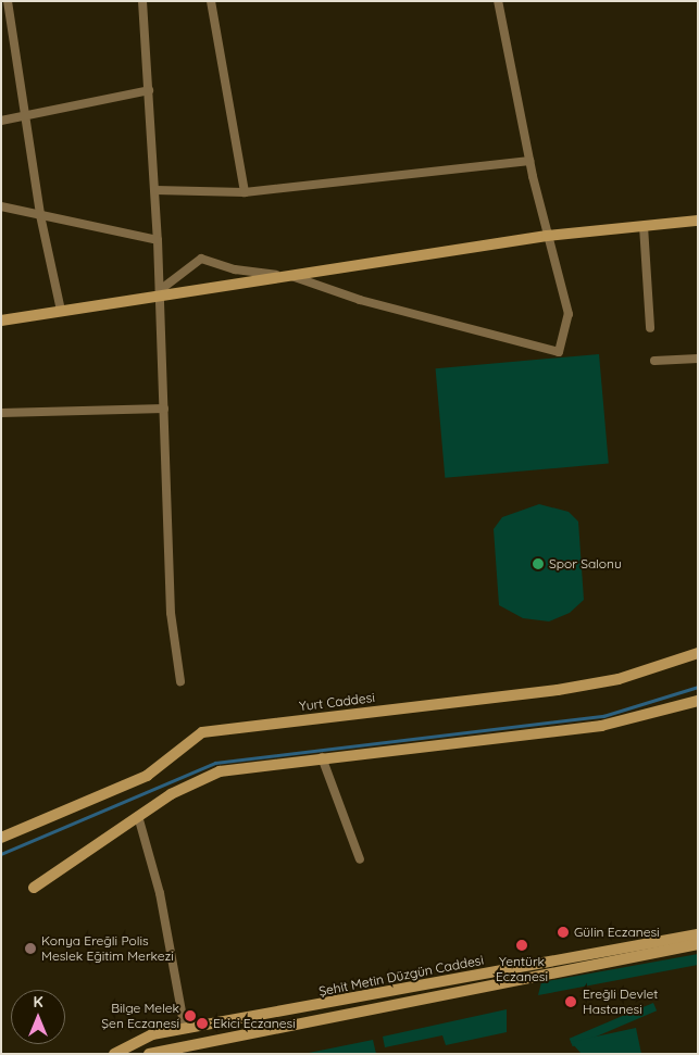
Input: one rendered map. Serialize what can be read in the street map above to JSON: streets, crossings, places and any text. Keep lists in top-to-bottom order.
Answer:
{
  "streets": {
    "street": ["Yurt Caddesi", "Şehit Metin Düzgün Caddesi"]
  },
  "places": [
    "Spor Salonu",
    "Gülin Eczanesi",
    "Yentürk Eczanesi",
    "Konya Ereğli Polis Meslek Eğitim Merkezi",
    "Ereğli Devlet Hastanesi",
    "Bilge Melek Şen Eczanesi",
    "Ekici Eczanesi"
  ],
  "north": "top"
}
